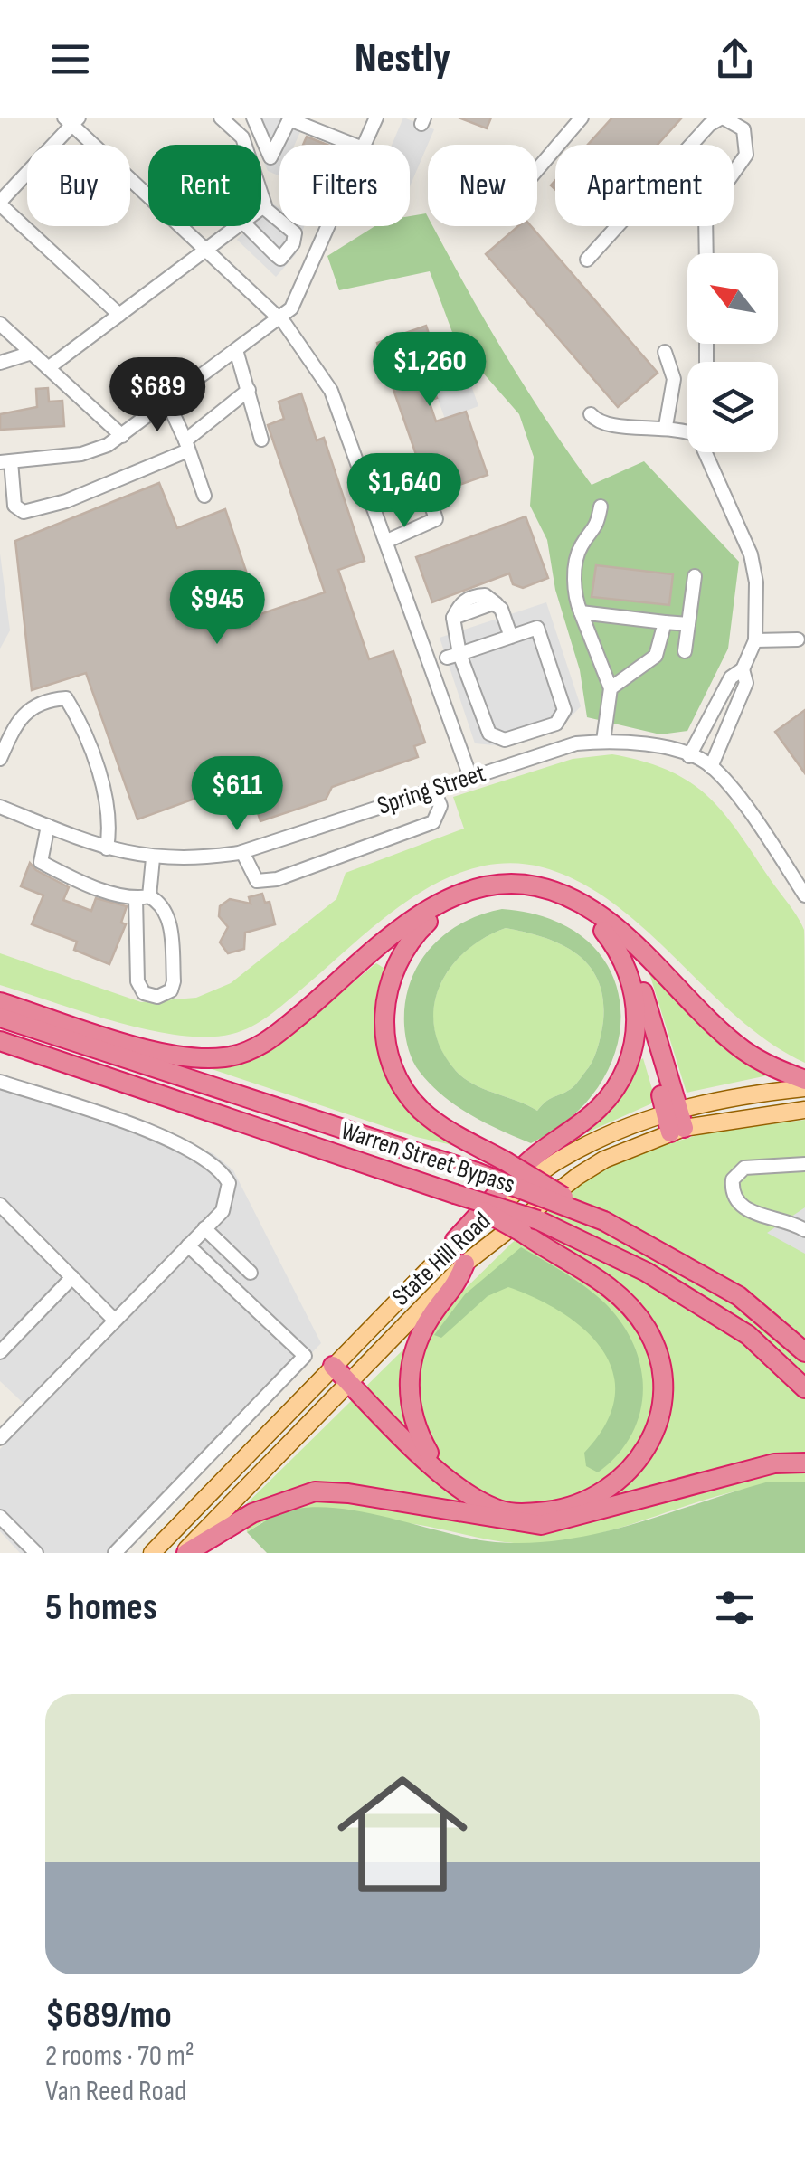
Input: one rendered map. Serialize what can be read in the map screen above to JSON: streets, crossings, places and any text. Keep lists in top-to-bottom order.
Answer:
{
  "streets": {
    "highway": ["Warren Street Bypass"],
    "main road": ["State Hill Road"],
    "street": ["Spring Street"]
  },
  "north": "top left",
  "page": {
    "header": "Nestly",
    "chip": [
      "Buy",
      "Rent",
      "Filters",
      "New",
      "Apartment"
    ],
    "price": [
      "$1,260",
      "$689",
      "$1,640",
      "$945",
      "$611"
    ],
    "heading": "5 homes",
    "list": [
      {
        "name": "$689/mo",
        "note": "2 rooms · 70 m² · Van Reed Road"
      }
    ]
  }
}
